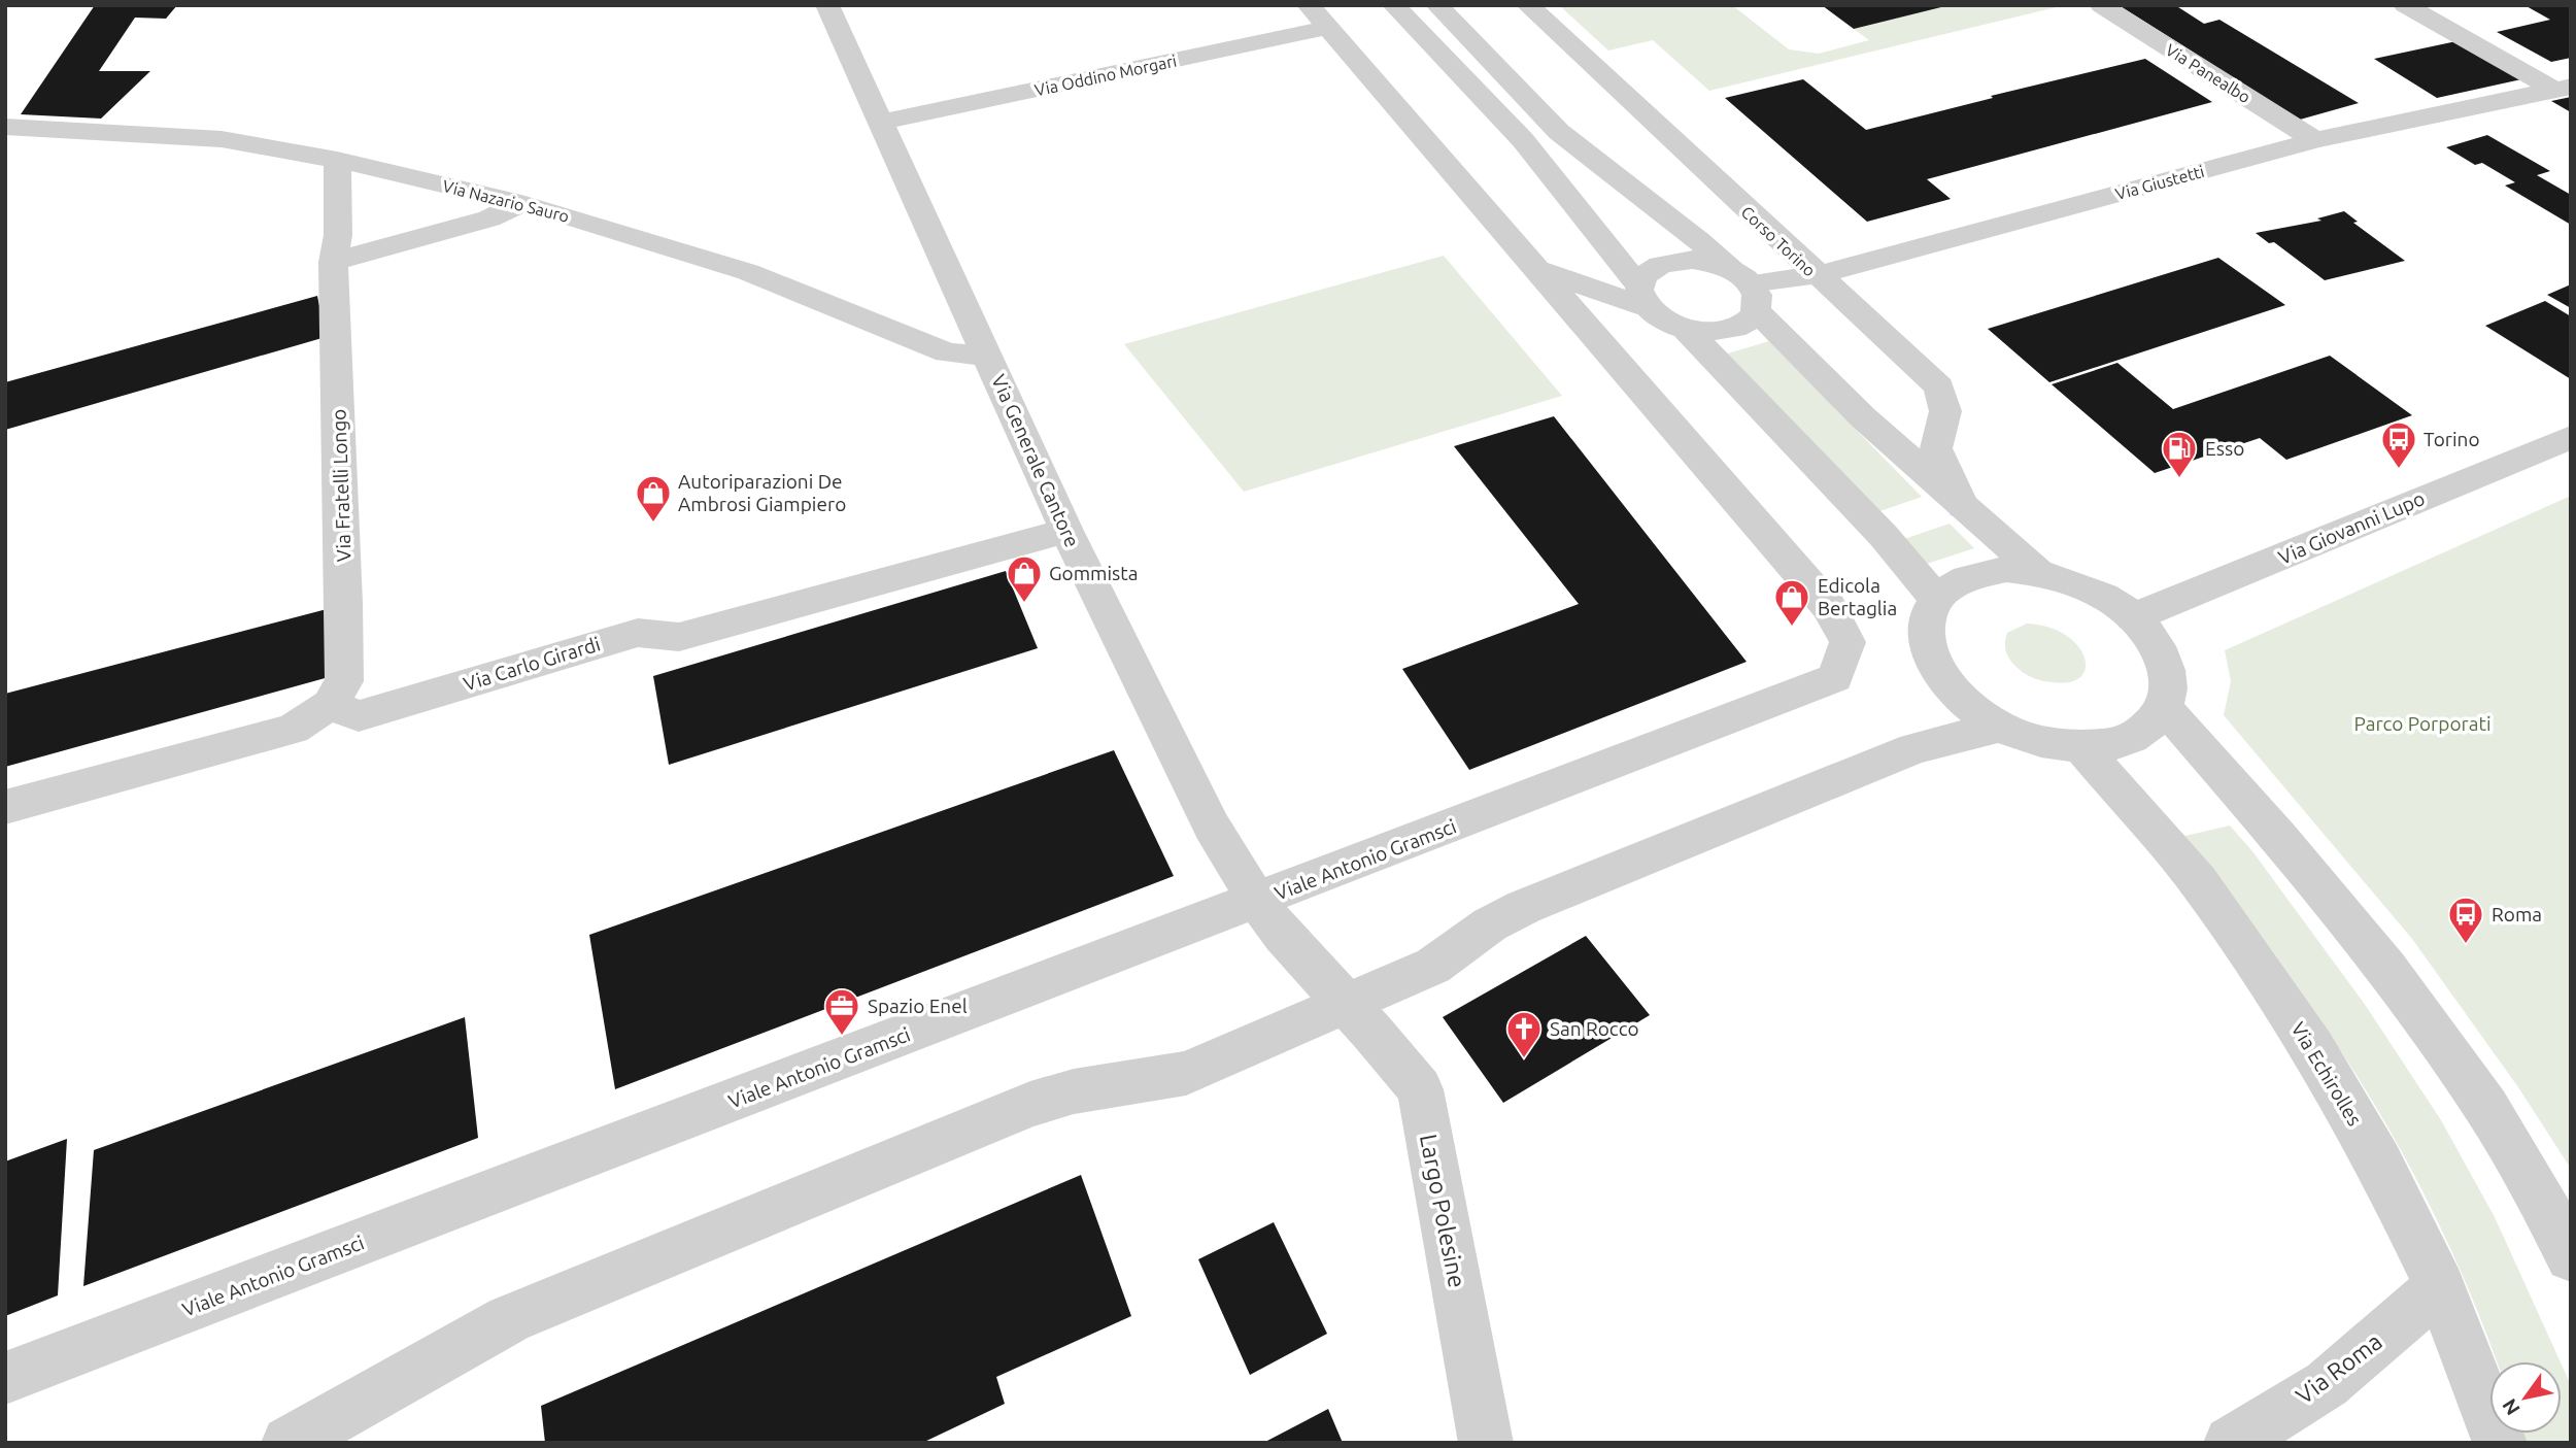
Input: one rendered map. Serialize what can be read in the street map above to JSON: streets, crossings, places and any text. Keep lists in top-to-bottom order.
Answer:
{
  "streets": {
    "street": [
      "Via Panealbo",
      "Via Oddino Morgari",
      "Via Giustetti",
      "Via Nazario Sauro",
      "Corso Torino",
      "Via Generale Cantore",
      "Via Fratelli Longo",
      "Via Giovanni Lupo",
      "Via Carlo Girardi",
      "Viale Antonio Gramsci",
      "Via Echirolles",
      "Largo Polesine",
      "Via Roma"
    ]
  },
  "crossings": [
    ["Via Panealbo", "Via Giustetti"],
    ["Via Oddino Morgari", "Via Generale Cantore"],
    ["Via Giustetti", "Corso Torino"],
    ["Via Nazario Sauro", "Via Generale Cantore"],
    ["Via Nazario Sauro", "Via Fratelli Longo"],
    ["Corso Torino", "Via Giovanni Lupo"],
    ["Corso Torino", "Via Echirolles"],
    ["Via Generale Cantore", "Via Carlo Girardi"],
    ["Via Generale Cantore", "Viale Antonio Gramsci"],
    ["Via Generale Cantore", "Largo Polesine"],
    ["Via Fratelli Longo", "Via Carlo Girardi"],
    ["Via Giovanni Lupo", "Via Echirolles"],
    ["Via Echirolles", "Via Roma"]
  ],
  "parks": ["Parco Porporati"],
  "places": {
    "bus stop": ["Torino", "Roma"],
    "fuel station": ["Esso"],
    "shop": ["Autoriparazioni De Ambrosi Giampiero", "Gommista", "Edicola Bertaglia"],
    "office": ["Spazio Enel"],
    "church": ["San Rocco"]
  },
  "north": "bottom left"
}
